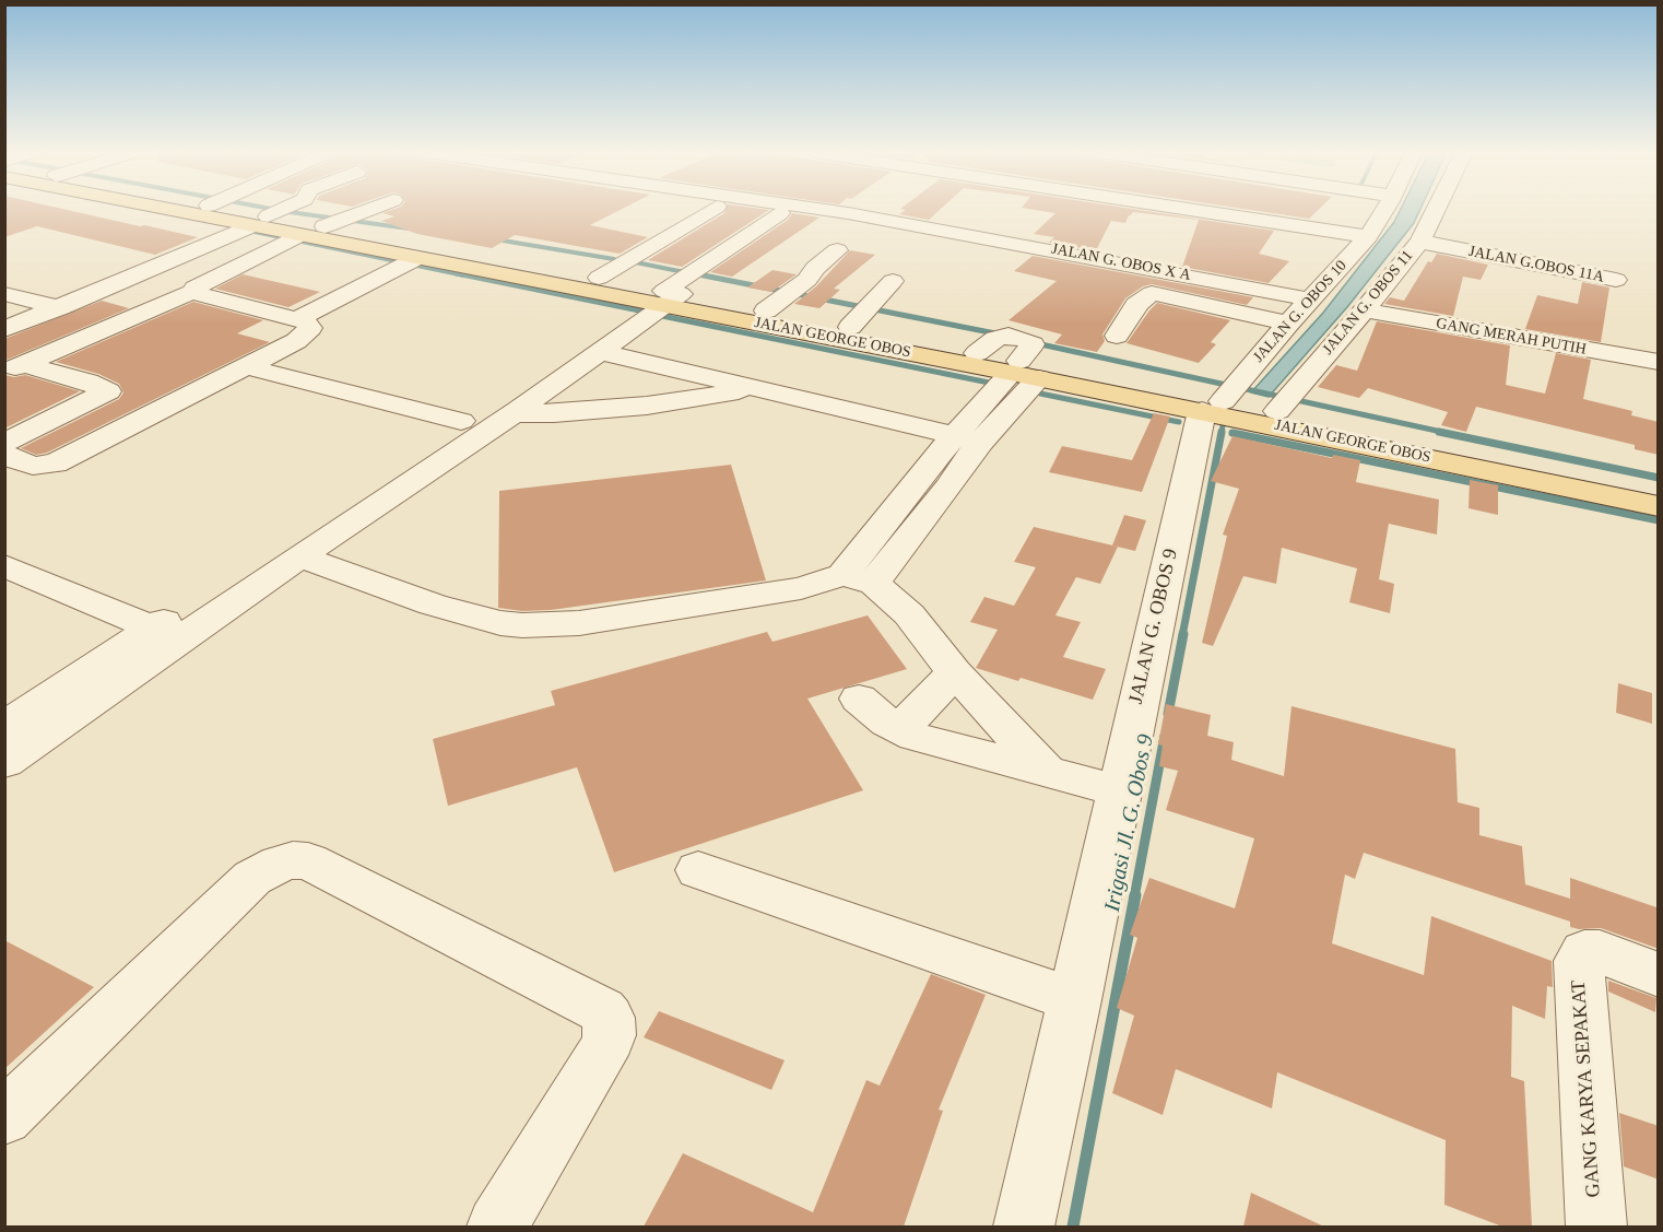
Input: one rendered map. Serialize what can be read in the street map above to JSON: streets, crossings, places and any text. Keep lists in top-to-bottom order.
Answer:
{
  "streets": {
    "main road": ["JALAN GEORGE OBOS"],
    "street": [
      "JALAN G. OBOS X A",
      "JALAN G.OBOS 11A",
      "JALAN G. OBOS 11",
      "JALAN G. OBOS 10",
      "GANG MERAH PUTIH",
      "JALAN G. OBOS 9",
      "GANG KARYA SEPAKAT"
    ]
  },
  "crossings": [
    ["JALAN G. OBOS X A", "JALAN G. OBOS 10"],
    ["JALAN G.OBOS 11A", "JALAN G. OBOS 11"],
    ["JALAN G. OBOS 11", "GANG MERAH PUTIH"],
    ["JALAN G. OBOS 11", "JALAN GEORGE OBOS"],
    ["JALAN G. OBOS 10", "JALAN GEORGE OBOS"],
    ["JALAN G. OBOS 10", "JALAN G. OBOS 9"],
    ["JALAN GEORGE OBOS", "JALAN G. OBOS 9"]
  ],
  "water": ["Irigasi Jl. G. Obos 9"]
}
